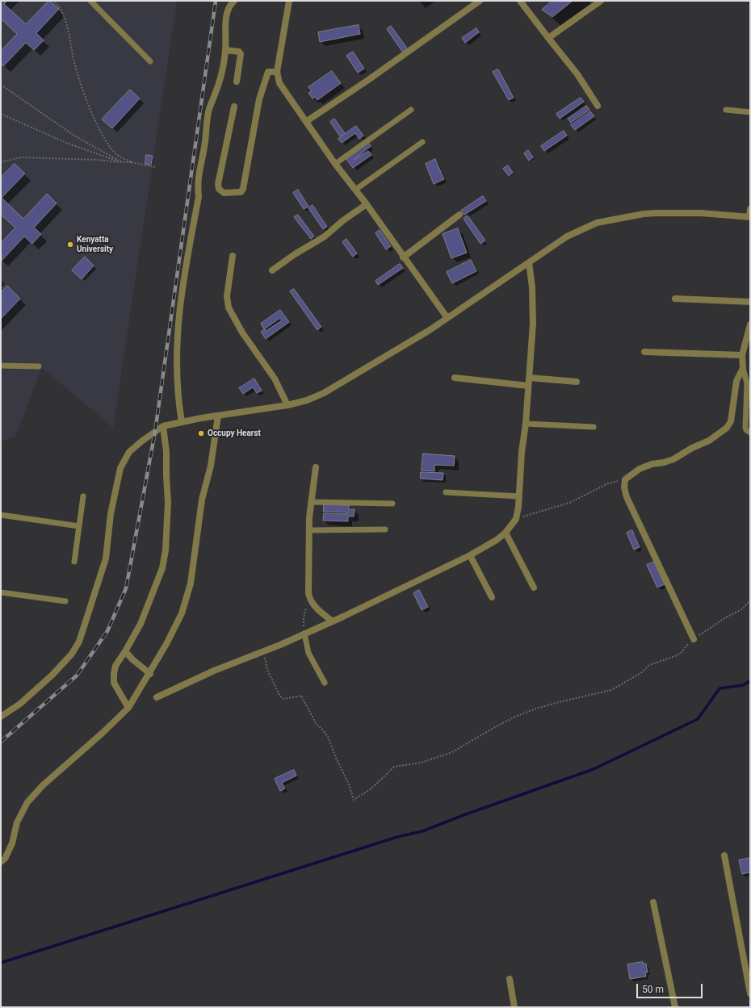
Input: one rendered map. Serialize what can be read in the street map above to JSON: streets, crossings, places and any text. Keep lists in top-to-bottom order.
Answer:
{
  "places": ["Kenyatta University", "Occupy Hearst"],
  "scale_bar": "50 m"
}
